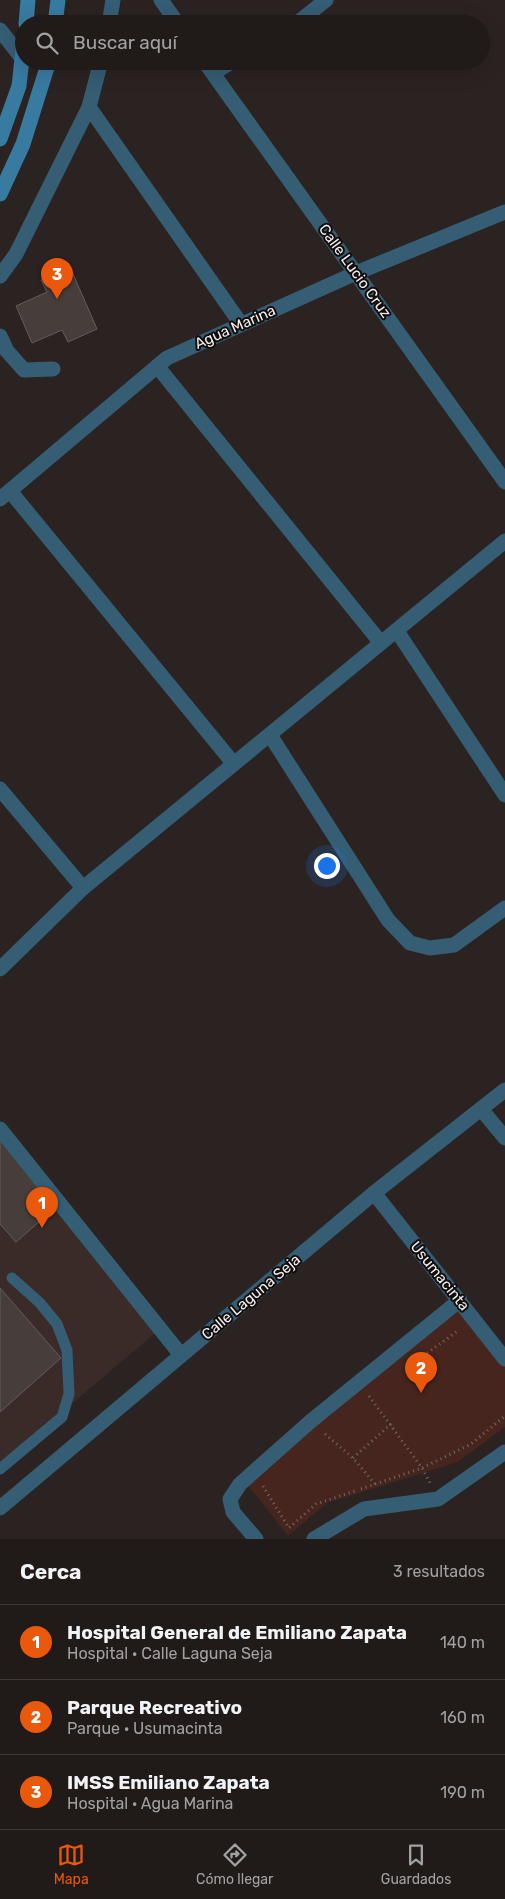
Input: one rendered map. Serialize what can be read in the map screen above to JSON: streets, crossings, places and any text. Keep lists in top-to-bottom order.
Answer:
{
  "streets": {
    "street": [
      "Calle Lucio Cruz",
      "Agua Marina",
      "Usumacinta",
      "Calle Laguna Seja"
    ]
  },
  "crossings": [
    ["Calle Lucio Cruz", "Agua Marina"],
    ["Usumacinta", "Calle Laguna Seja"]
  ],
  "page": {
    "search": "Buscar aquí",
    "pins": ["3", "1", "2"],
    "heading": ["Cerca", "3 resultados"],
    "list": [
      {
        "mark": "1",
        "name": "Hospital General de Emiliano Zapata",
        "note": "Hospital · Calle Laguna Seja",
        "value": "140 m"
      },
      {
        "mark": "2",
        "name": "Parque Recreativo",
        "note": "Parque · Usumacinta",
        "value": "160 m"
      },
      {
        "mark": "3",
        "name": "IMSS Emiliano Zapata",
        "note": "Hospital · Agua Marina",
        "value": "190 m"
      }
    ],
    "nav": ["Mapa", "Cómo llegar", "Guardados"]
  }
}
